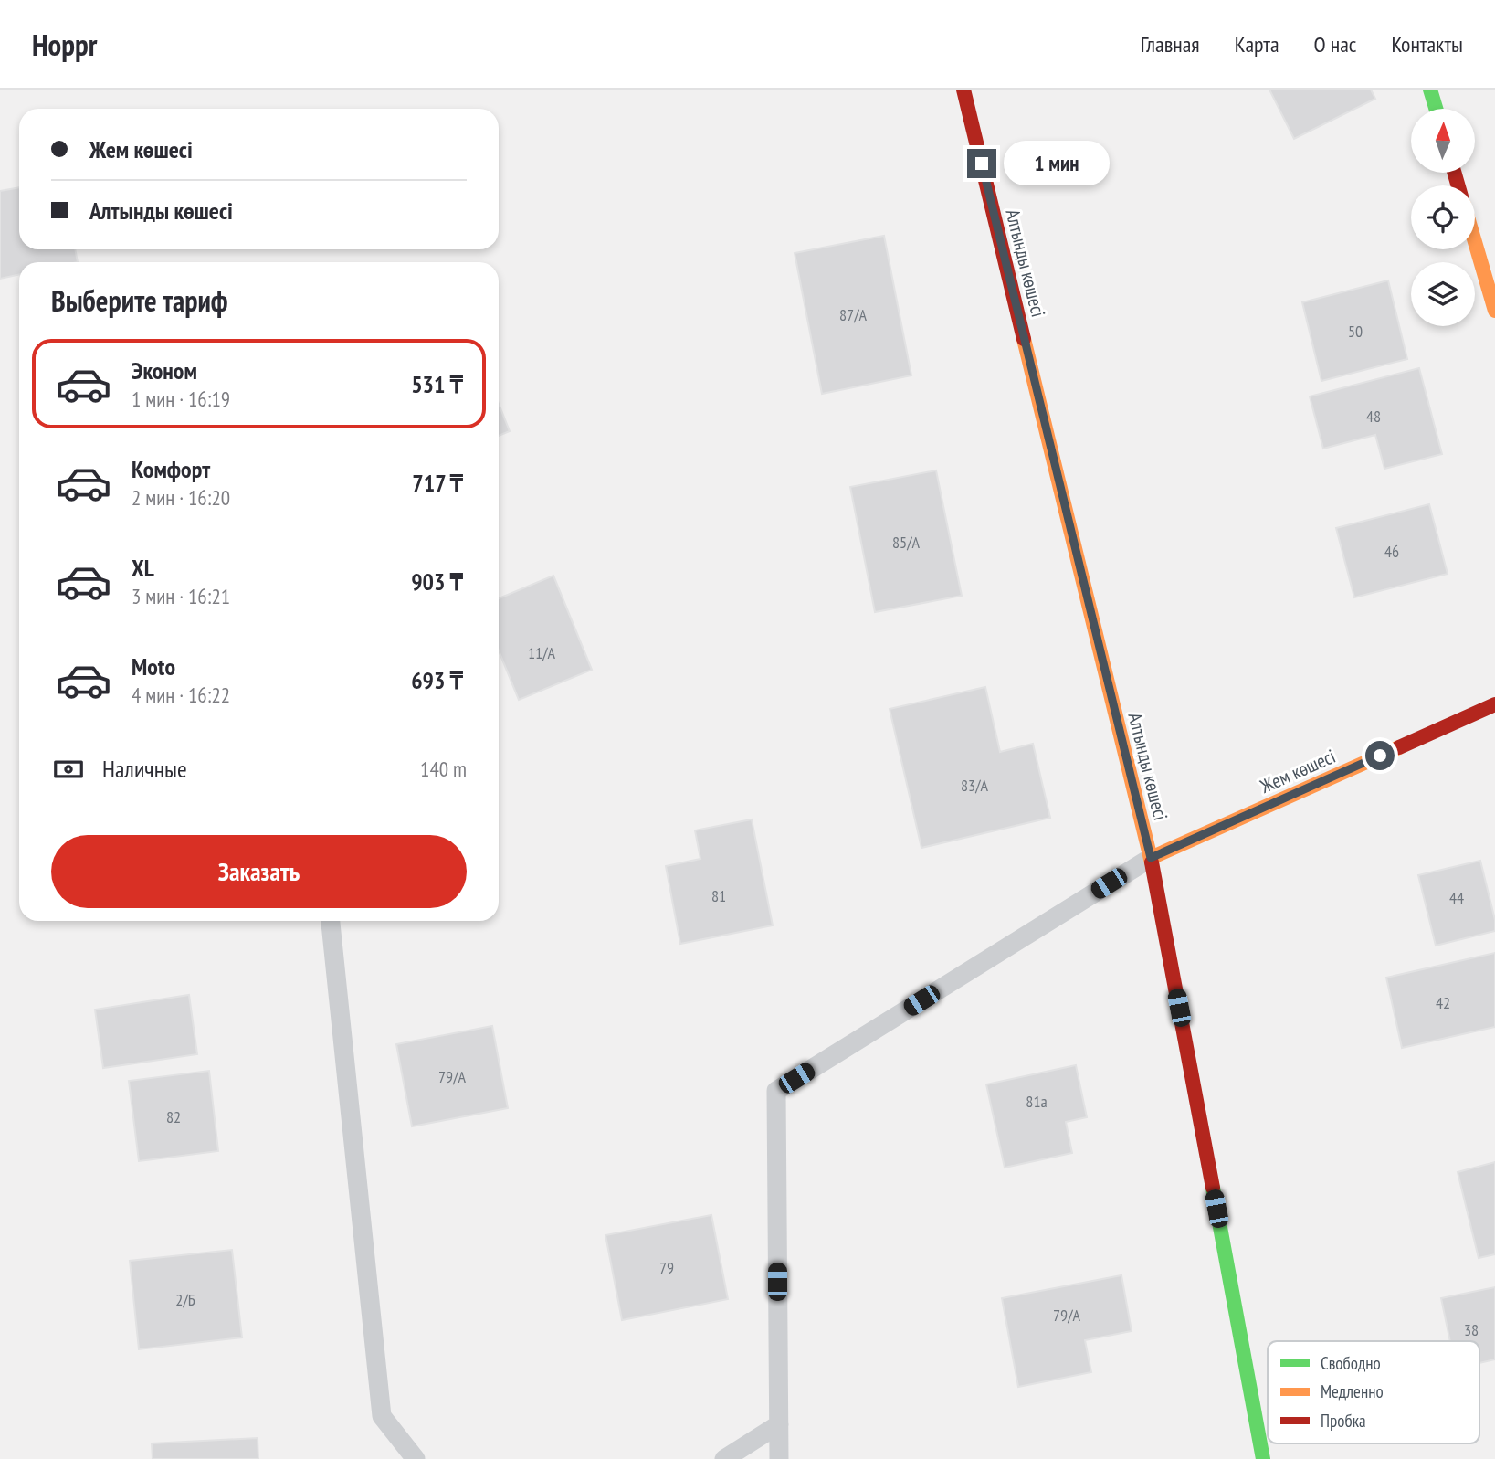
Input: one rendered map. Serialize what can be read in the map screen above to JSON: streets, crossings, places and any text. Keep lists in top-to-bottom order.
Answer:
{
  "streets": {
    "street": ["Алтынды көшесі", "Жем көшесі"]
  },
  "crossings": [
    ["Алтынды көшесі", "Жем көшесі"]
  ],
  "house_numbers": [
    "87/А",
    "50",
    "48",
    "85/А",
    "46",
    "11/А",
    "83/А",
    "81",
    "44",
    "42",
    "79/А",
    "81а",
    "82",
    "79",
    "2/Б",
    "79/А",
    "38"
  ],
  "legend": ["Свободно", "Медленно", "Пробка"],
  "north": "top",
  "page": {
    "header": "Hoppr",
    "nav": [
      "Главная",
      "Карта",
      "О нас",
      "Контакты"
    ],
    "banner": ["Жем көшесі", "Алтынды көшесі"],
    "bubble": "1 мин",
    "heading": "Выберите тариф",
    "list": [
      {
        "name": "Эконом",
        "note": "1 мин · 16:19",
        "value": "531 ₸"
      },
      {
        "name": "Комфорт",
        "note": "2 мин · 16:20",
        "value": "717 ₸"
      },
      {
        "name": "XL",
        "note": "3 мин · 16:21",
        "value": "903 ₸"
      },
      {
        "name": "Moto",
        "note": "4 мин · 16:22",
        "value": "693 ₸"
      }
    ],
    "pay": ["Наличные", "140 m"],
    "buttons": "Заказать"
  }
}
